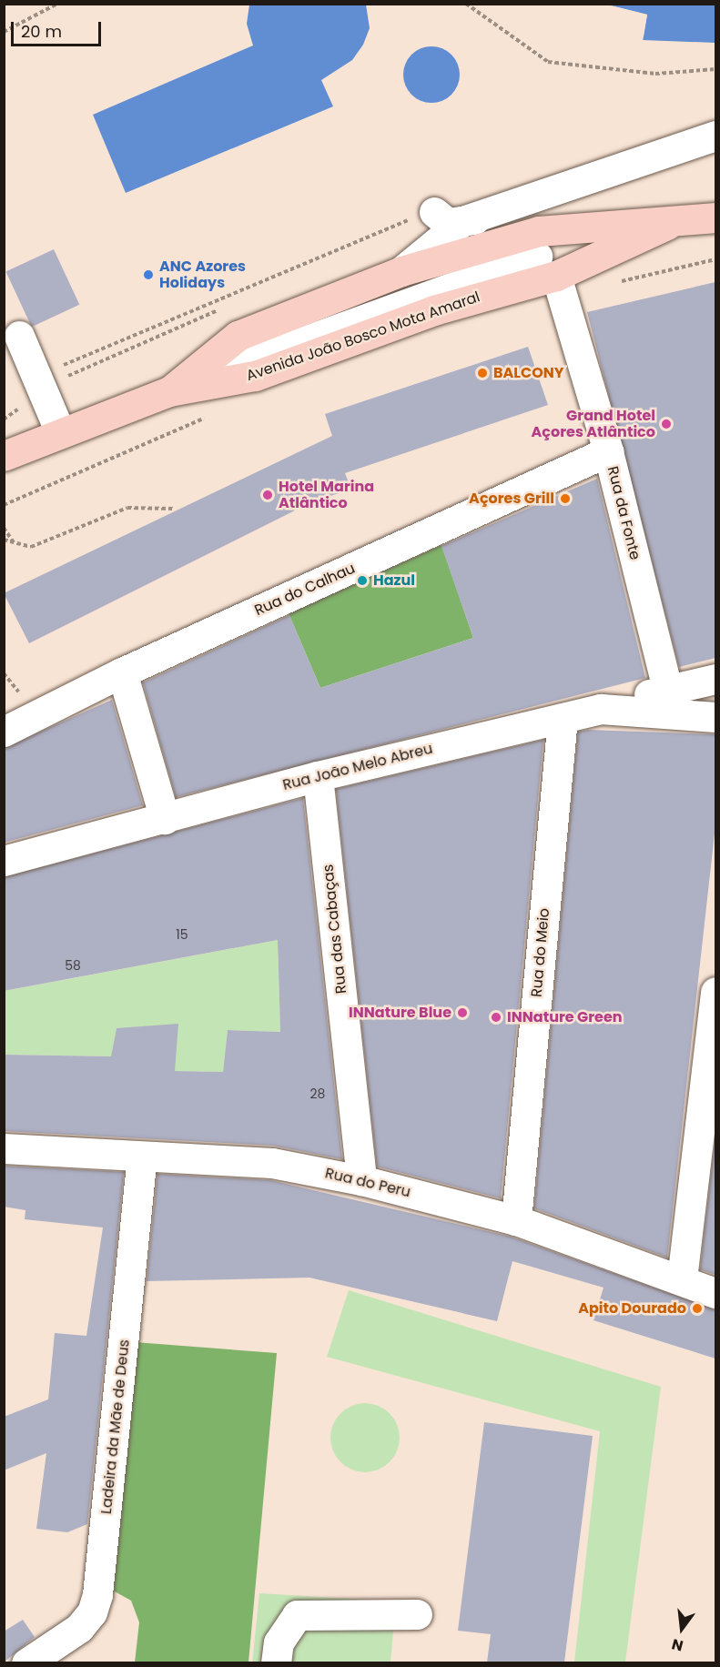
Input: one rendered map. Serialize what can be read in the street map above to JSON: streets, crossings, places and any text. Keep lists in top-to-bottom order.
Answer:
{
  "streets": {
    "main road": ["Avenida João Bosco Mota Amaral"],
    "street": [
      "Rua da Fonte",
      "Rua do Calhau",
      "Rua João Melo Abreu",
      "Rua das Cabaças",
      "Rua do Meio",
      "Rua do Peru",
      "Ladeira da Mãe de Deus"
    ]
  },
  "crossings": [
    ["Avenida João Bosco Mota Amaral", "Rua da Fonte"],
    ["Rua da Fonte", "Rua do Calhau"],
    ["Rua João Melo Abreu", "Rua das Cabaças"],
    ["Rua João Melo Abreu", "Rua do Meio"],
    ["Rua das Cabaças", "Rua do Peru"],
    ["Rua do Meio", "Rua do Peru"],
    ["Rua do Peru", "Ladeira da Mãe de Deus"]
  ],
  "places": [
    "ANC Azores Holidays",
    "BALCONY",
    "Grand Hotel Açores Atlântico",
    "Hotel Marina Atlântico",
    "Açores Grill",
    "Hazul",
    "INNature Blue",
    "INNature Green",
    "Apito Dourado"
  ],
  "house_numbers": ["15", "58", "28"],
  "scale_bar": "20 m",
  "north": "bottom"
}
